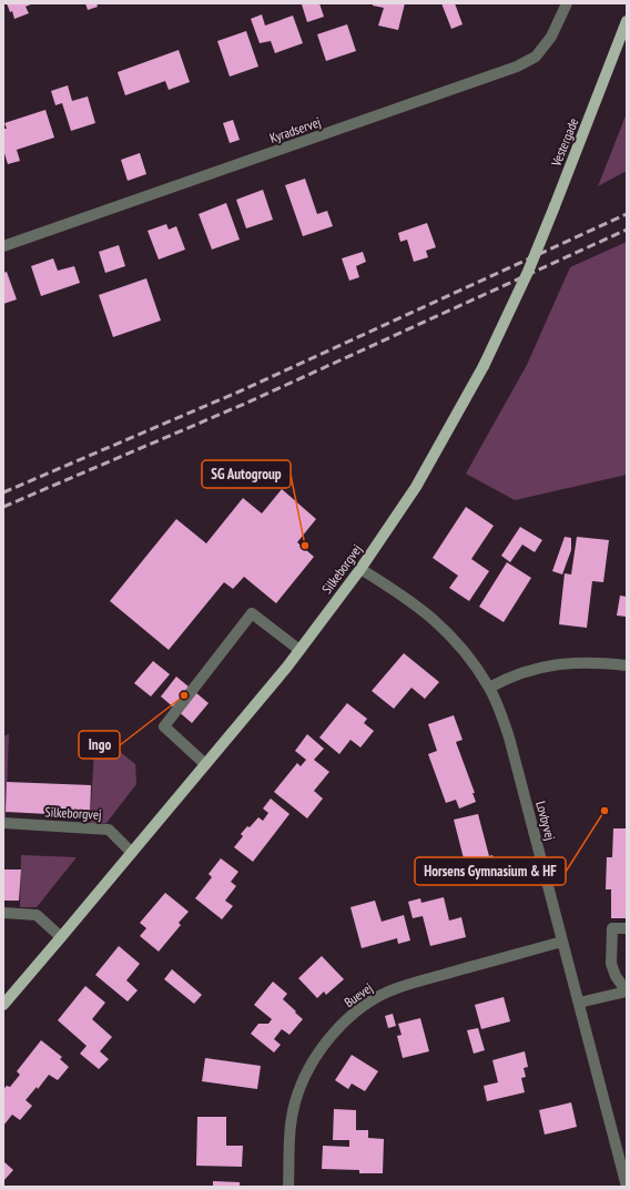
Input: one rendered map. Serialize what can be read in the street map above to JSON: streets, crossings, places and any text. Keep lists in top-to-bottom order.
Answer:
{
  "streets": {
    "main road": ["Vestergade", "Silkeborgvej"],
    "street": ["Kyradservej", "Lovbyvej", "Buevej"]
  },
  "crossings": [
    ["Vestergade", "Silkeborgvej"],
    ["Silkeborgvej", "Lovbyvej"],
    ["Lovbyvej", "Buevej"]
  ],
  "places": ["SG Autogroup", "Ingo", "Horsens Gymnasium & HF"]
}
